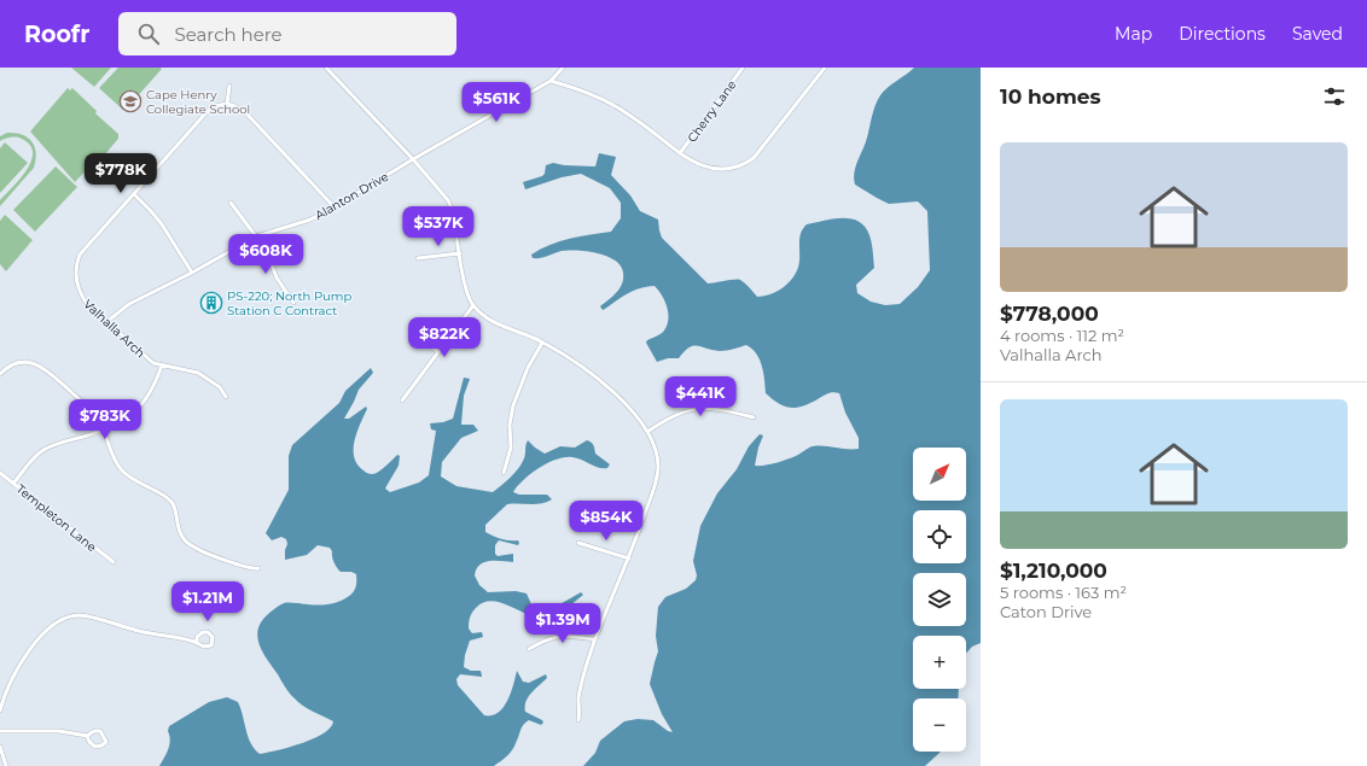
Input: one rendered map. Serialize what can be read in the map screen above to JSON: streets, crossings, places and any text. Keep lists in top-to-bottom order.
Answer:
{
  "streets": {
    "street": [
      "Cherry Lane",
      "Alanton Drive",
      "Valhalla Arch",
      "Templeton Lane"
    ]
  },
  "crossings": [
    ["Alanton Drive", "Valhalla Arch"]
  ],
  "places": {
    "school or university": ["Cape Henry Collegiate School"],
    "building": ["PS-220; North Pump Station C Contract"]
  },
  "north": "top right",
  "page": {
    "header": "Roofr",
    "search": "Search here",
    "nav": ["Map", "Directions", "Saved"],
    "heading": "10 homes",
    "price": [
      "$561K",
      "$778K",
      "$537K",
      "$608K",
      "$822K",
      "$441K",
      "$783K",
      "$854K",
      "$1.21M",
      "$1.39M"
    ],
    "list": [
      {
        "name": "$778,000",
        "note": "4 rooms · 112 m² · Valhalla Arch"
      },
      {
        "name": "$1,210,000",
        "note": "5 rooms · 163 m² · Caton Drive"
      }
    ],
    "map_buttons": ["+", "−"]
  }
}
